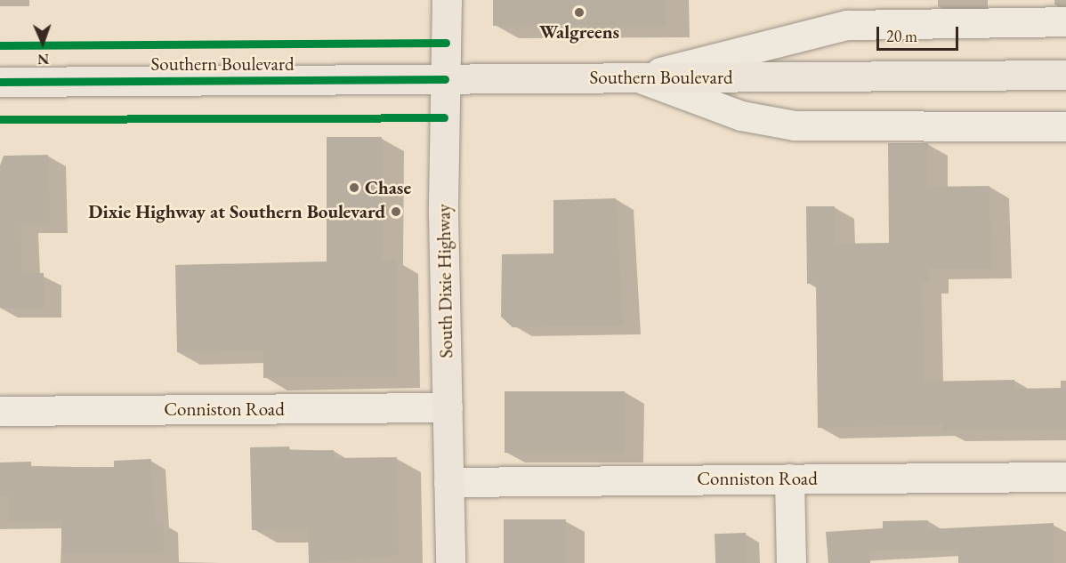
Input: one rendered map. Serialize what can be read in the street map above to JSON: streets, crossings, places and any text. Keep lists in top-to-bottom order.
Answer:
{
  "streets": {
    "main road": ["Southern Boulevard", "South Dixie Highway"],
    "street": ["Conniston Road"]
  },
  "crossings": [
    ["Southern Boulevard", "South Dixie Highway"],
    ["South Dixie Highway", "Conniston Road"]
  ],
  "places": ["Walgreens", "Chase", "Dixie Highway at Southern Boulevard"],
  "scale_bar": "20 m",
  "north": "bottom"
}
